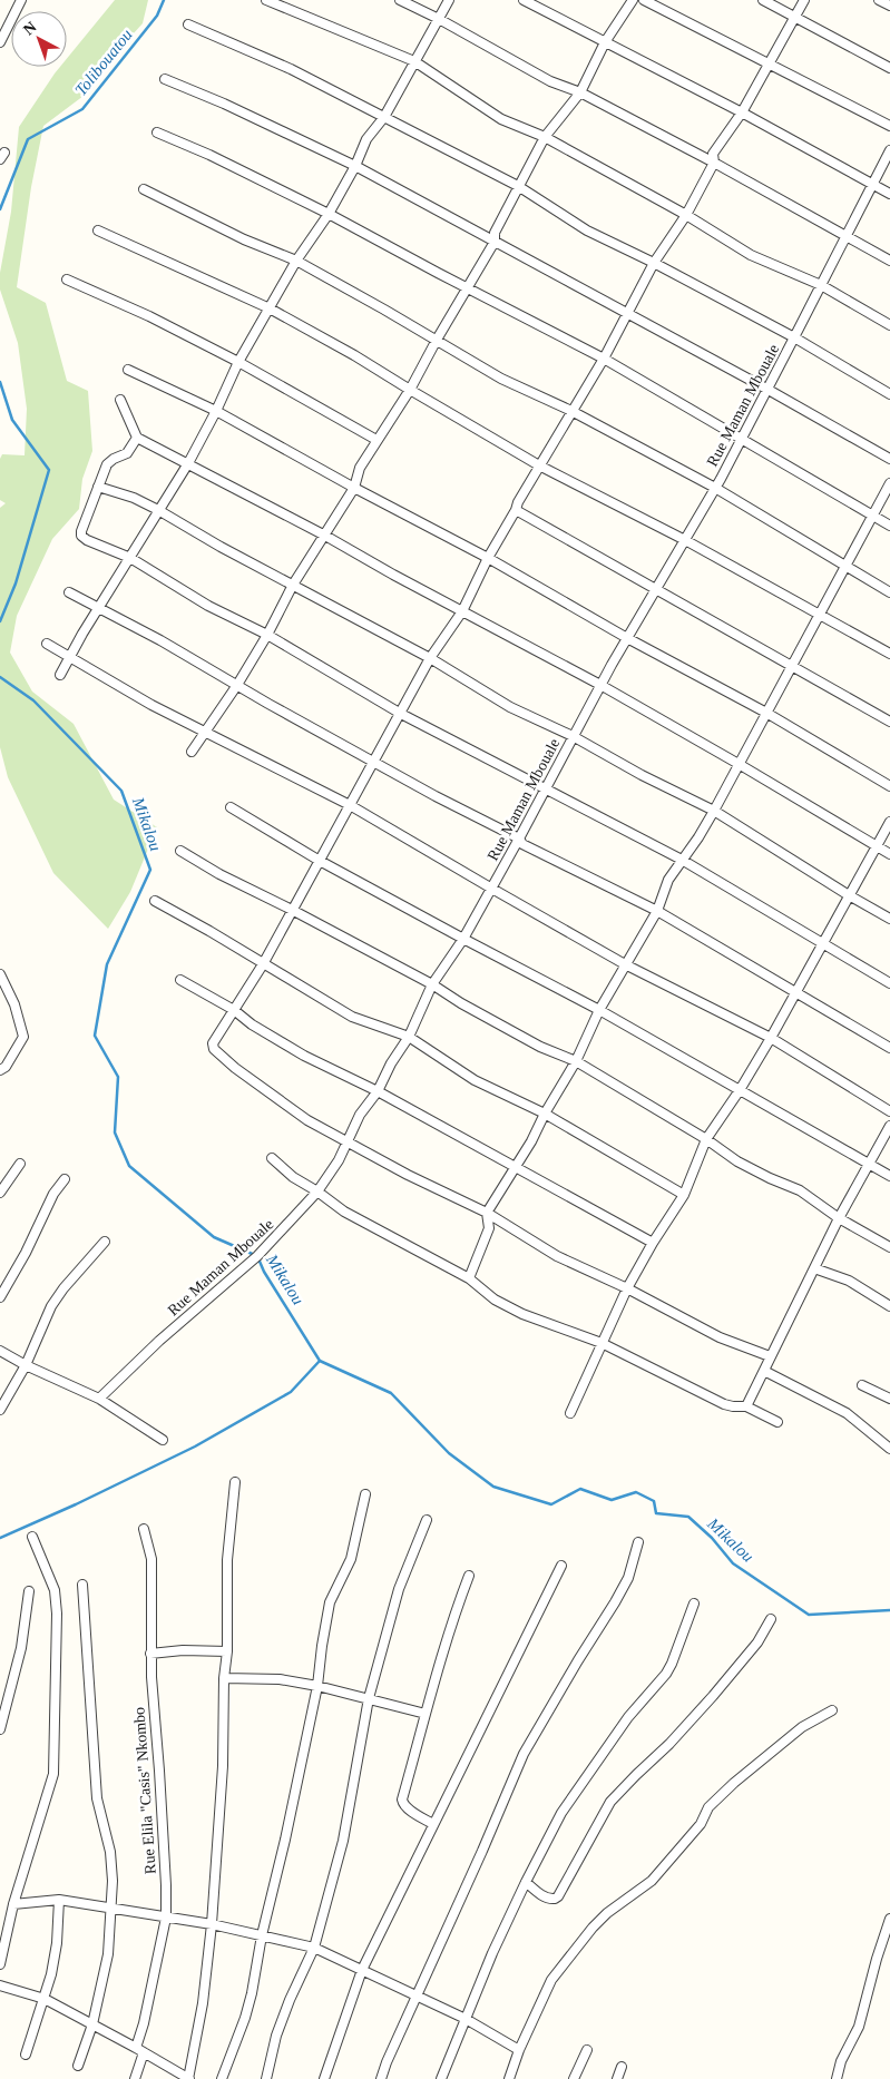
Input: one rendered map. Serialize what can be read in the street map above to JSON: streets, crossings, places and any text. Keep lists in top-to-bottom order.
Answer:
{
  "streets": {
    "street": ["Rue Maman Mbouale", "Rue Elila \"Casis\" Nkombo"]
  },
  "water": ["Tolibouatou", "Mikalou"],
  "north": "top left"
}
